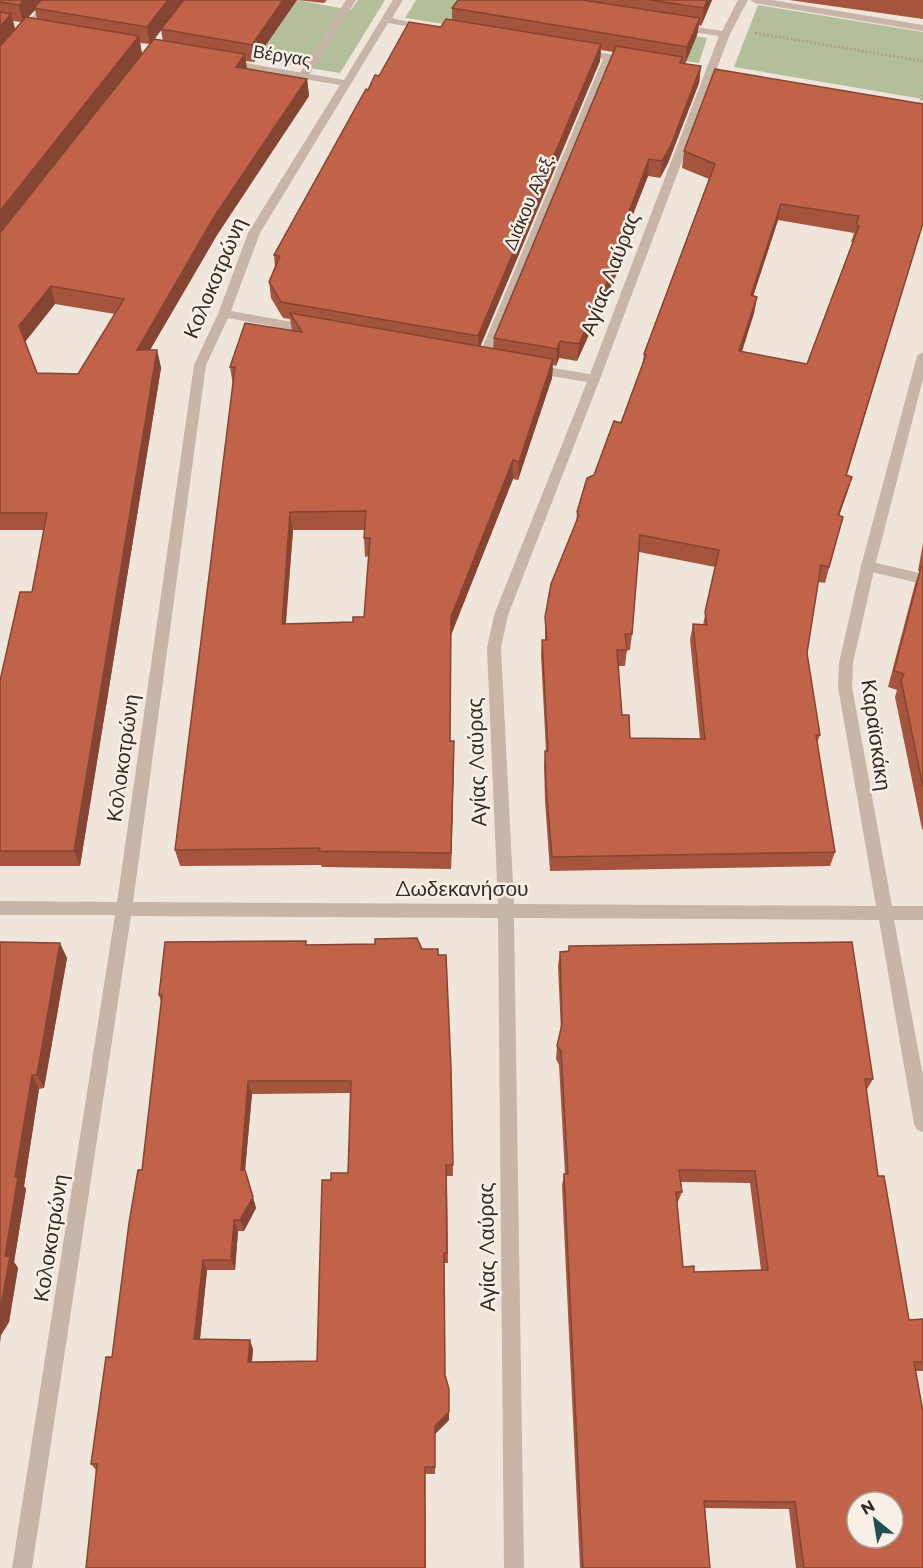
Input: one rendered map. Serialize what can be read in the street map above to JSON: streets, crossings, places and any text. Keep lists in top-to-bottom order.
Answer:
{
  "streets": {
    "street": [
      "Βέργας",
      "Διάκου Αλεξ.",
      "Αγίας Λαύρας",
      "Κολοκοτρώνη",
      "Καραϊσκάκη",
      "Δωδεκανήσου"
    ]
  },
  "crossings": [
    ["Βέργας", "Κολοκοτρώνη"],
    ["Αγίας Λαύρας", "Δωδεκανήσου"],
    ["Κολοκοτρώνη", "Δωδεκανήσου"],
    ["Καραϊσκάκη", "Δωδεκανήσου"]
  ],
  "north": "top left"
}
